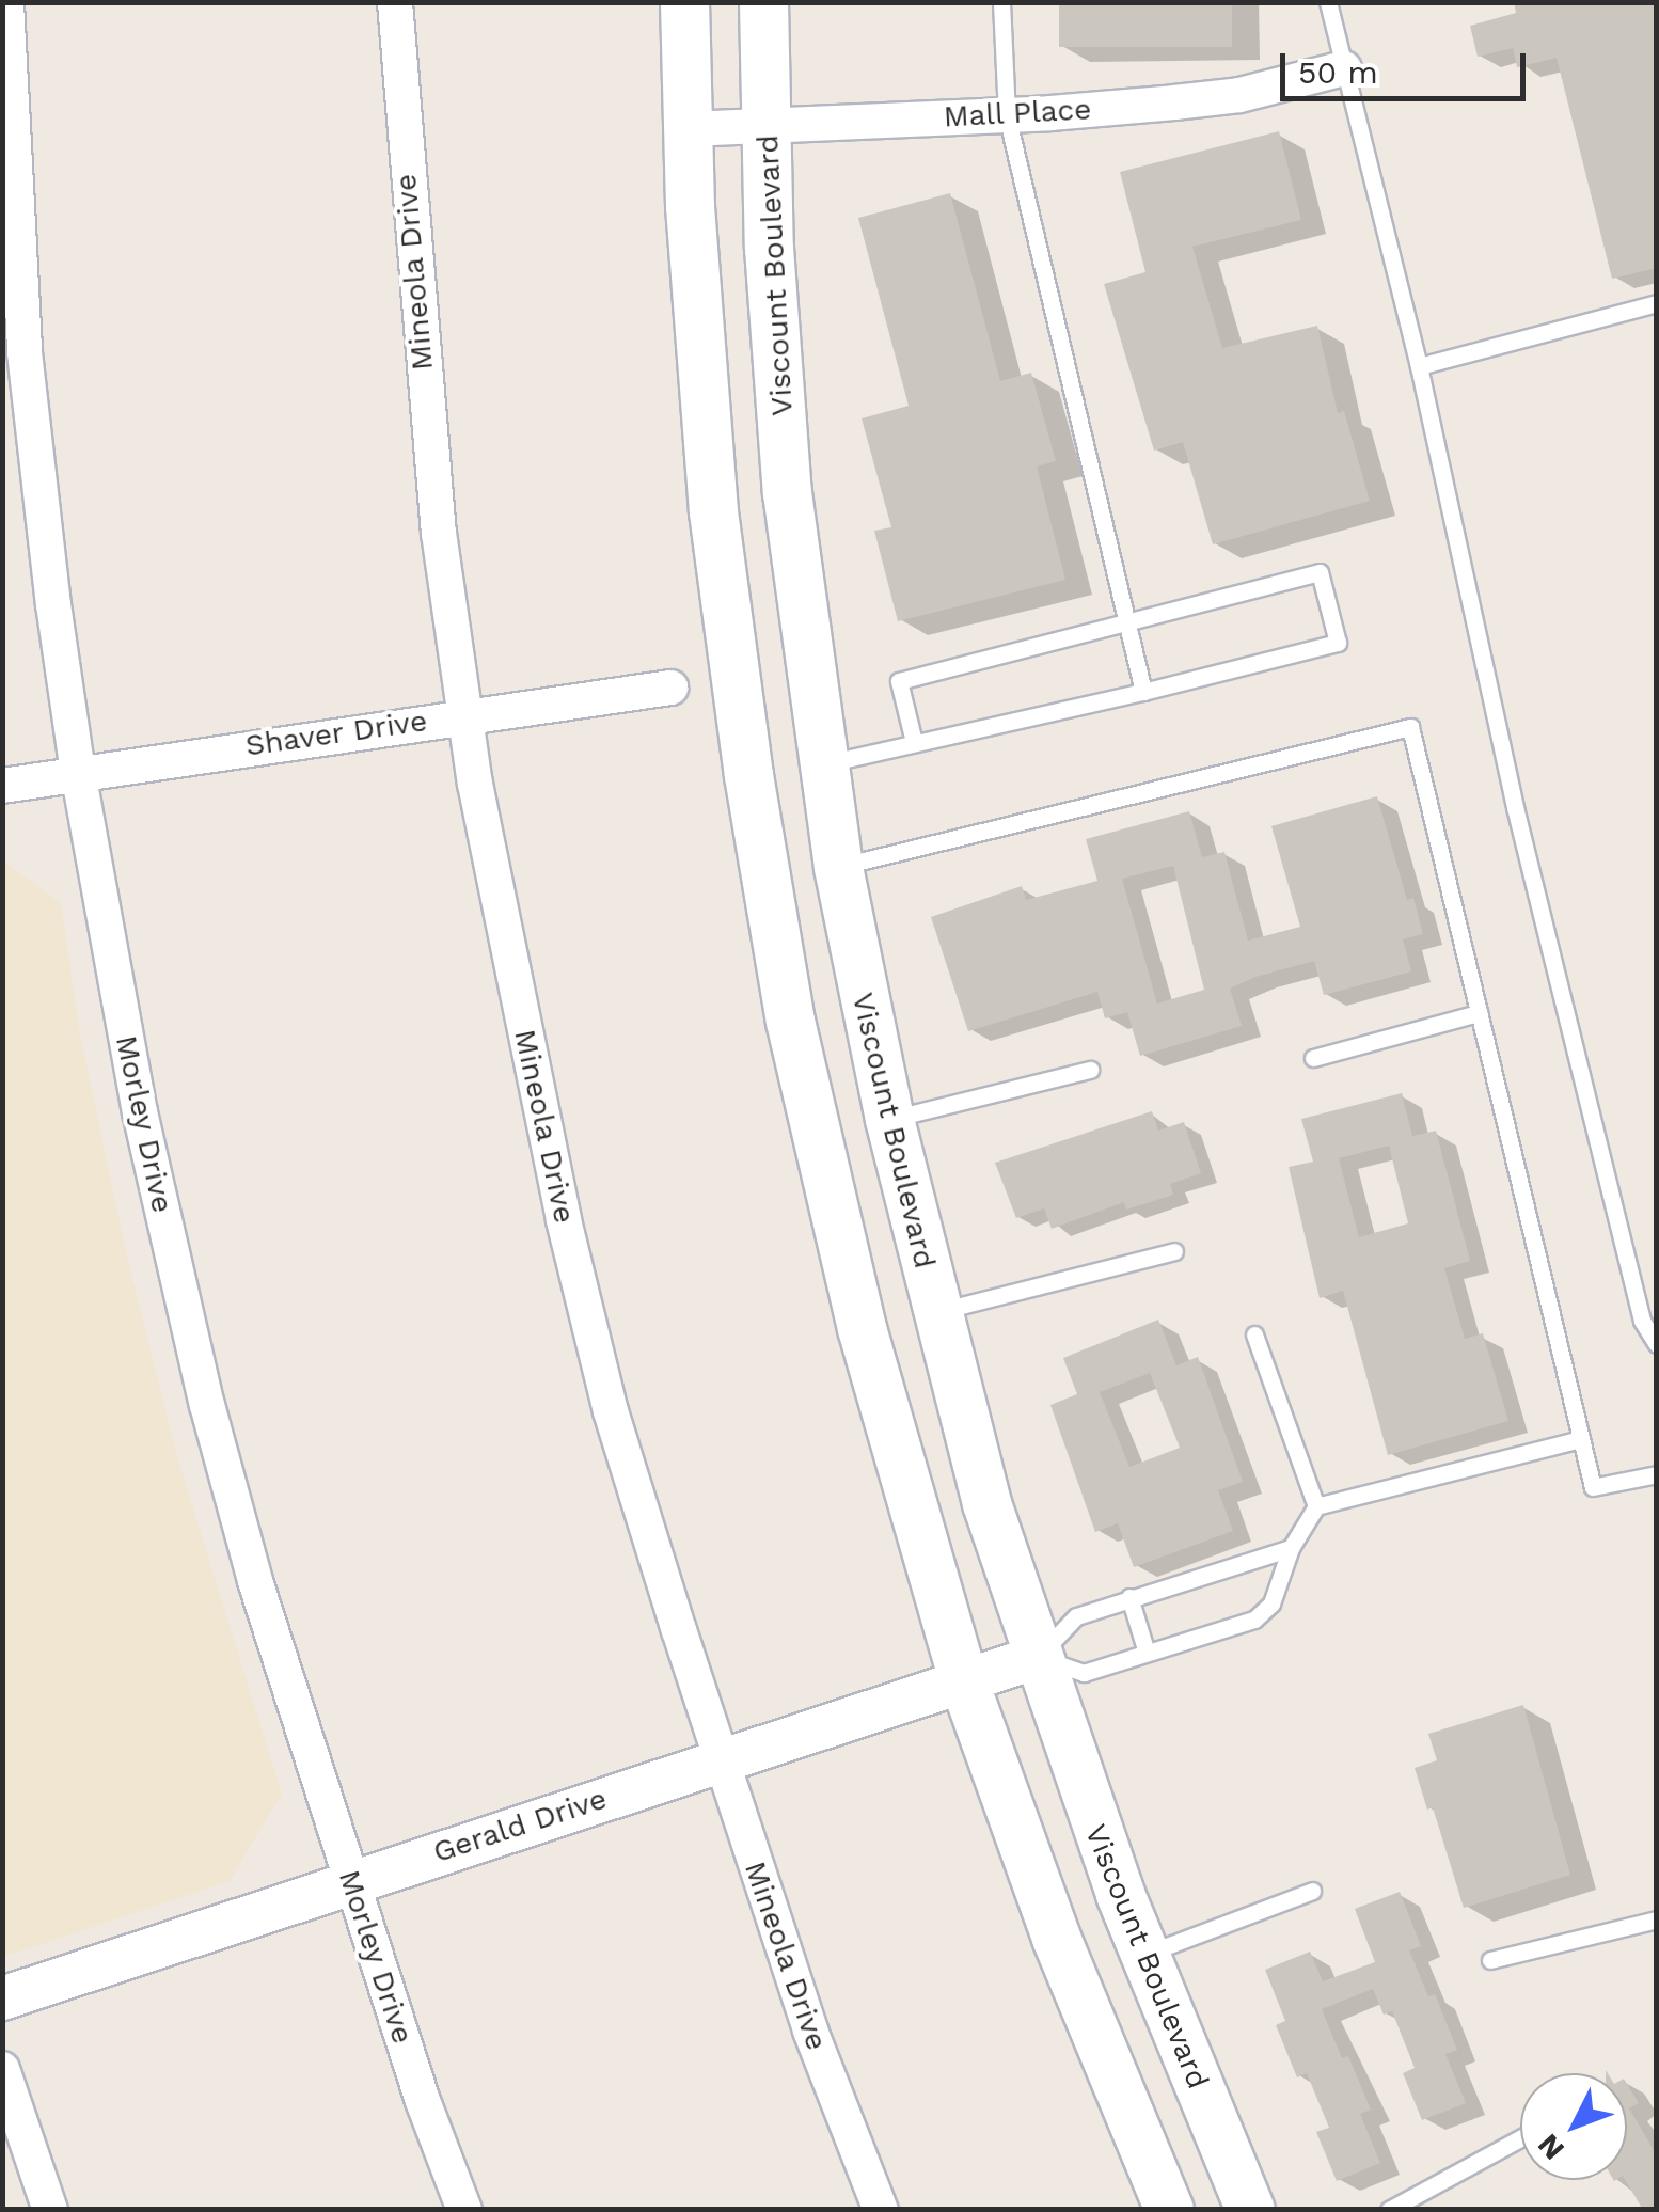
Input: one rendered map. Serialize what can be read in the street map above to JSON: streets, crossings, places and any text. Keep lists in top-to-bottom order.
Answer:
{
  "streets": {
    "main road": ["Viscount Boulevard"],
    "street": [
      "Mall Place",
      "Mineola Drive",
      "Shaver Drive",
      "Morley Drive",
      "Gerald Drive"
    ]
  },
  "crossings": [
    ["Mall Place", "Viscount Boulevard"],
    ["Mineola Drive", "Shaver Drive"],
    ["Mineola Drive", "Gerald Drive"],
    ["Viscount Boulevard", "Gerald Drive"],
    ["Shaver Drive", "Morley Drive"],
    ["Morley Drive", "Gerald Drive"]
  ],
  "scale_bar": "50 m",
  "north": "bottom left"
}
